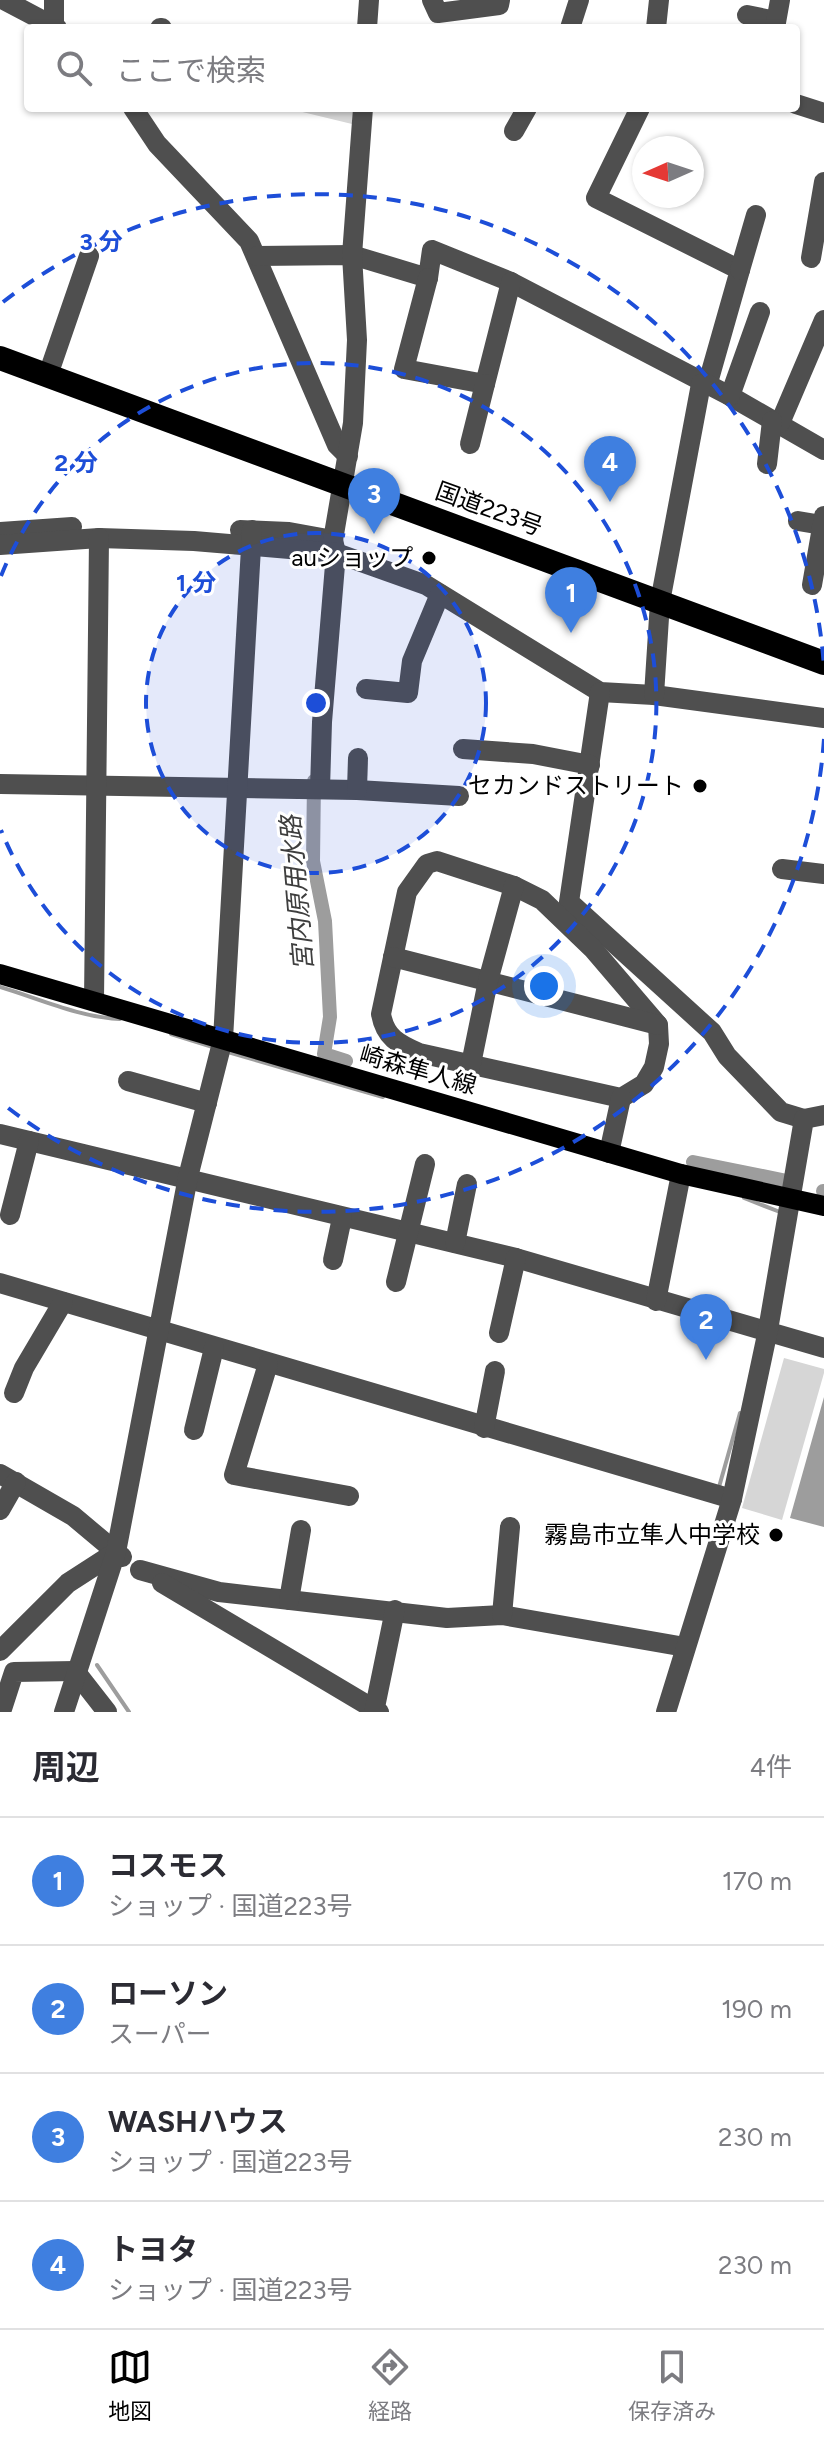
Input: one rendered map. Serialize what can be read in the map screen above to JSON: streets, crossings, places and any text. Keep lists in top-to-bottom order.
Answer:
{
  "streets": {
    "highway": ["国道223号"],
    "main road": ["崎森隼人線"]
  },
  "water": ["宮内原用水路"],
  "places": ["auショップ", "セカンドストリート", "霧島市立隼人中学校"],
  "north": "left",
  "page": {
    "search": "ここで検索",
    "pins": [
      "4",
      "3",
      "1",
      "2"
    ],
    "heading": ["周辺", "4件"],
    "list": [
      {
        "mark": "1",
        "name": "コスモス",
        "note": "ショップ · 国道223号",
        "value": "170 m"
      },
      {
        "mark": "2",
        "name": "ローソン",
        "note": "スーパー",
        "value": "190 m"
      },
      {
        "mark": "3",
        "name": "WASHハウス",
        "note": "ショップ · 国道223号",
        "value": "230 m"
      },
      {
        "mark": "4",
        "name": "トヨタ",
        "note": "ショップ · 国道223号",
        "value": "230 m"
      }
    ],
    "nav": ["地図", "経路", "保存済み"]
  },
  "rings": ["3 分", "2 分", "1 分"]
}
